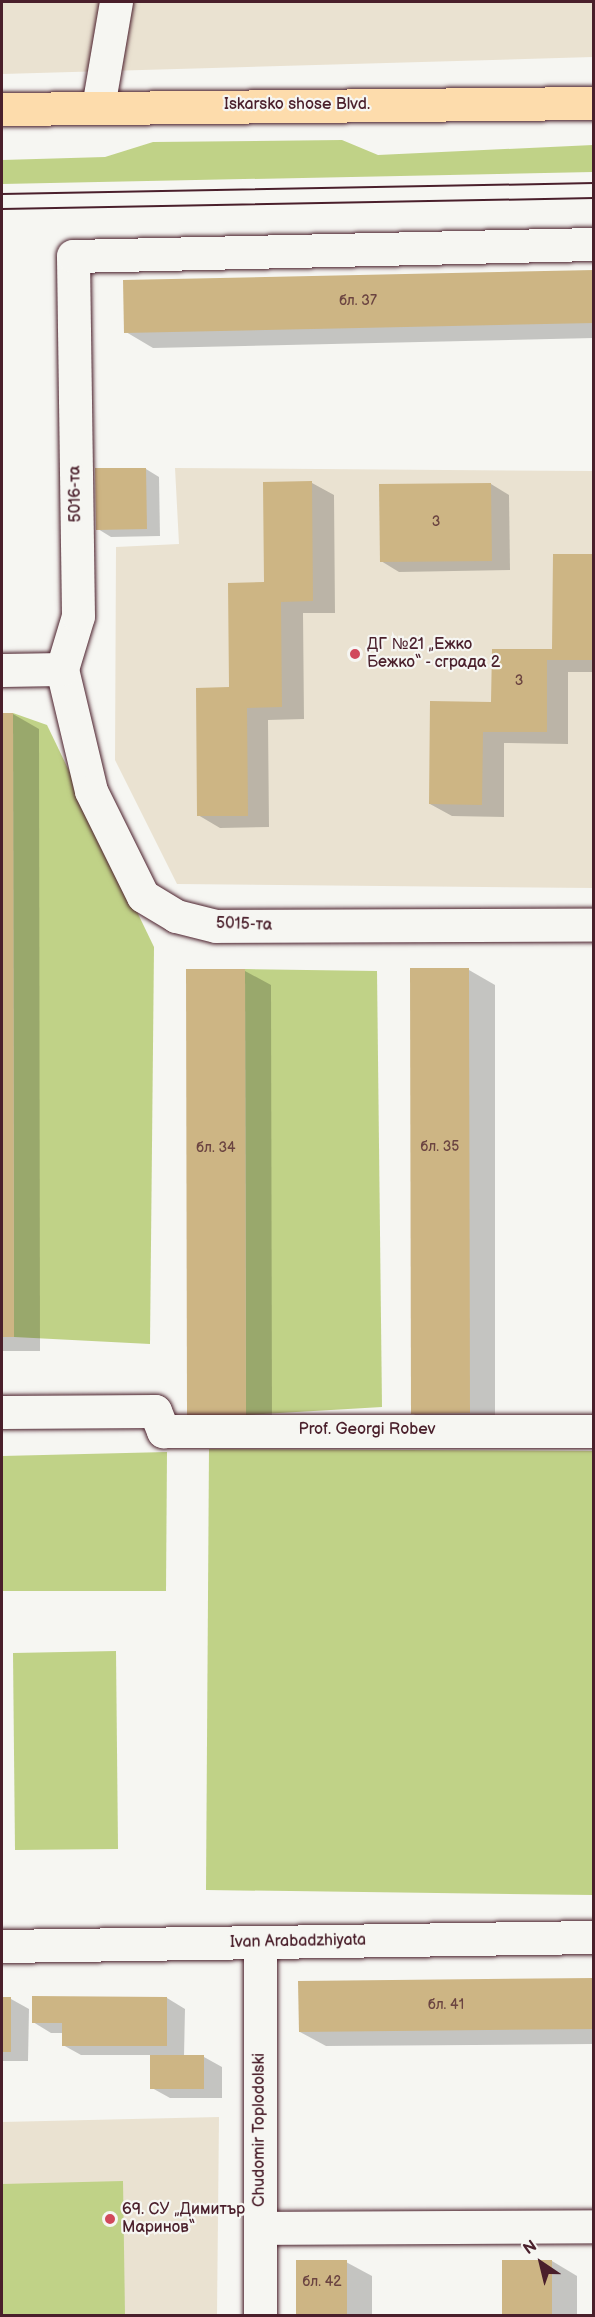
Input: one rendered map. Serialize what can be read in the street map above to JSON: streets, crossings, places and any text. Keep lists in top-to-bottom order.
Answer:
{
  "streets": {
    "main road": ["Iskarsko shose Blvd."],
    "street": [
      "5016-та",
      "5015-та",
      "Prof. Georgi Robev",
      "Ivan Arabadzhiyata",
      "Chudomir Toplodolski"
    ]
  },
  "crossings": [
    ["5016-та", "5015-та"],
    ["Ivan Arabadzhiyata", "Chudomir Toplodolski"]
  ],
  "places": ["ДГ №21 „Ежко Бежко“ - сграда 2", "69. СУ „Димитър Маринов“"],
  "house_numbers": [
    "бл. 37",
    "3",
    "3",
    "бл. 35",
    "бл. 34",
    "бл. 41",
    "бл. 42"
  ],
  "north": "top left"
}
